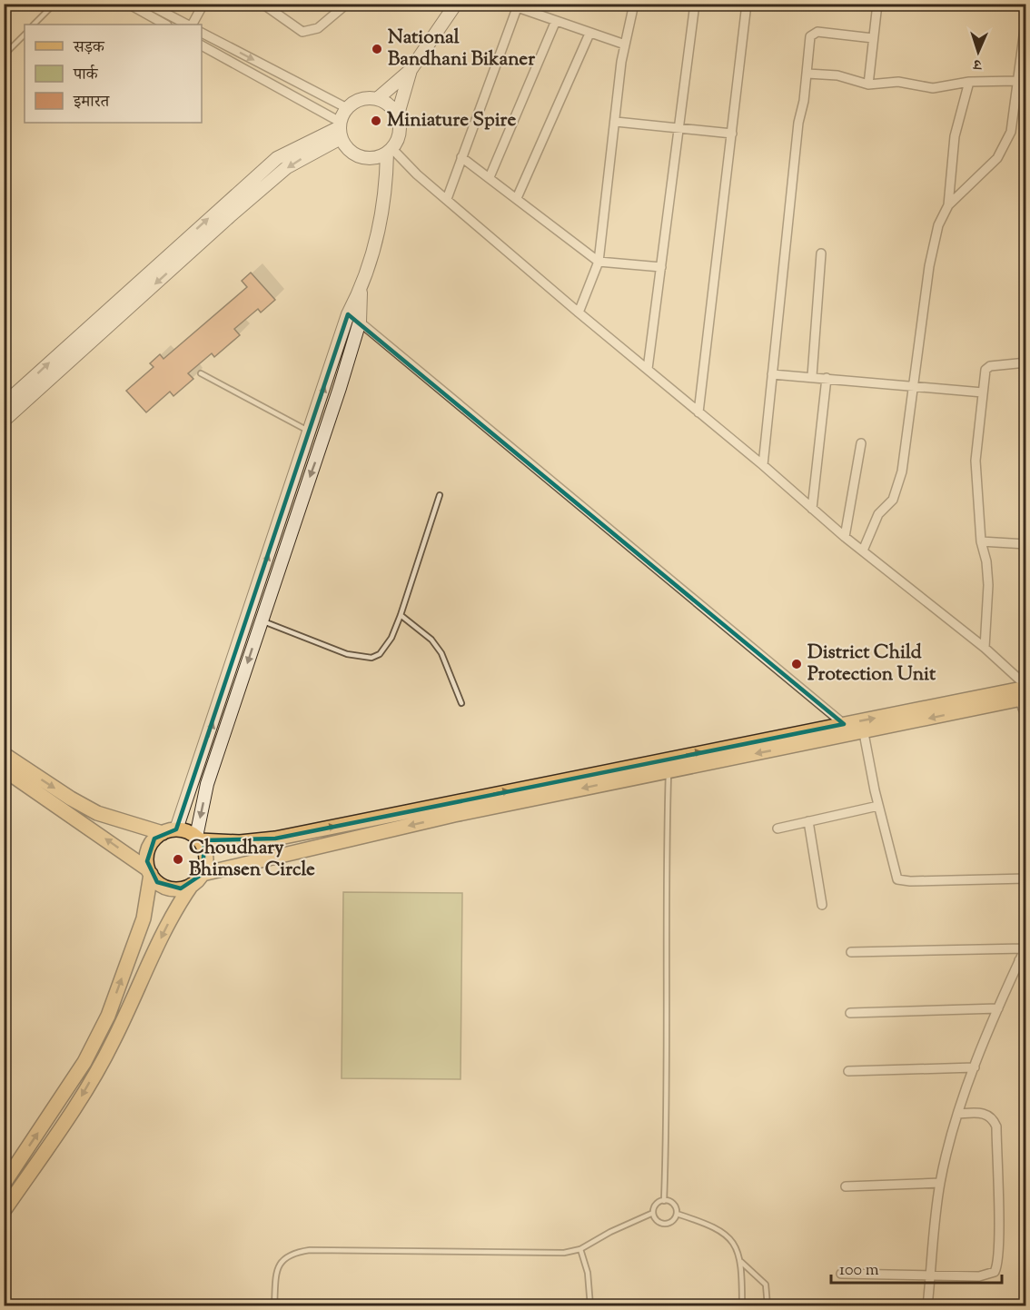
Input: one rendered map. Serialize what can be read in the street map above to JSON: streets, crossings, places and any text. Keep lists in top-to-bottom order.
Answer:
{
  "places": [
    "National Bandhani Bikaner",
    "Miniature Spire",
    "District Child Protection Unit",
    "Choudhary Bhimsen Circle"
  ],
  "legend": ["सड़क", "पार्क", "इमारत"],
  "scale_bar": "100 m",
  "north": "bottom"
}
